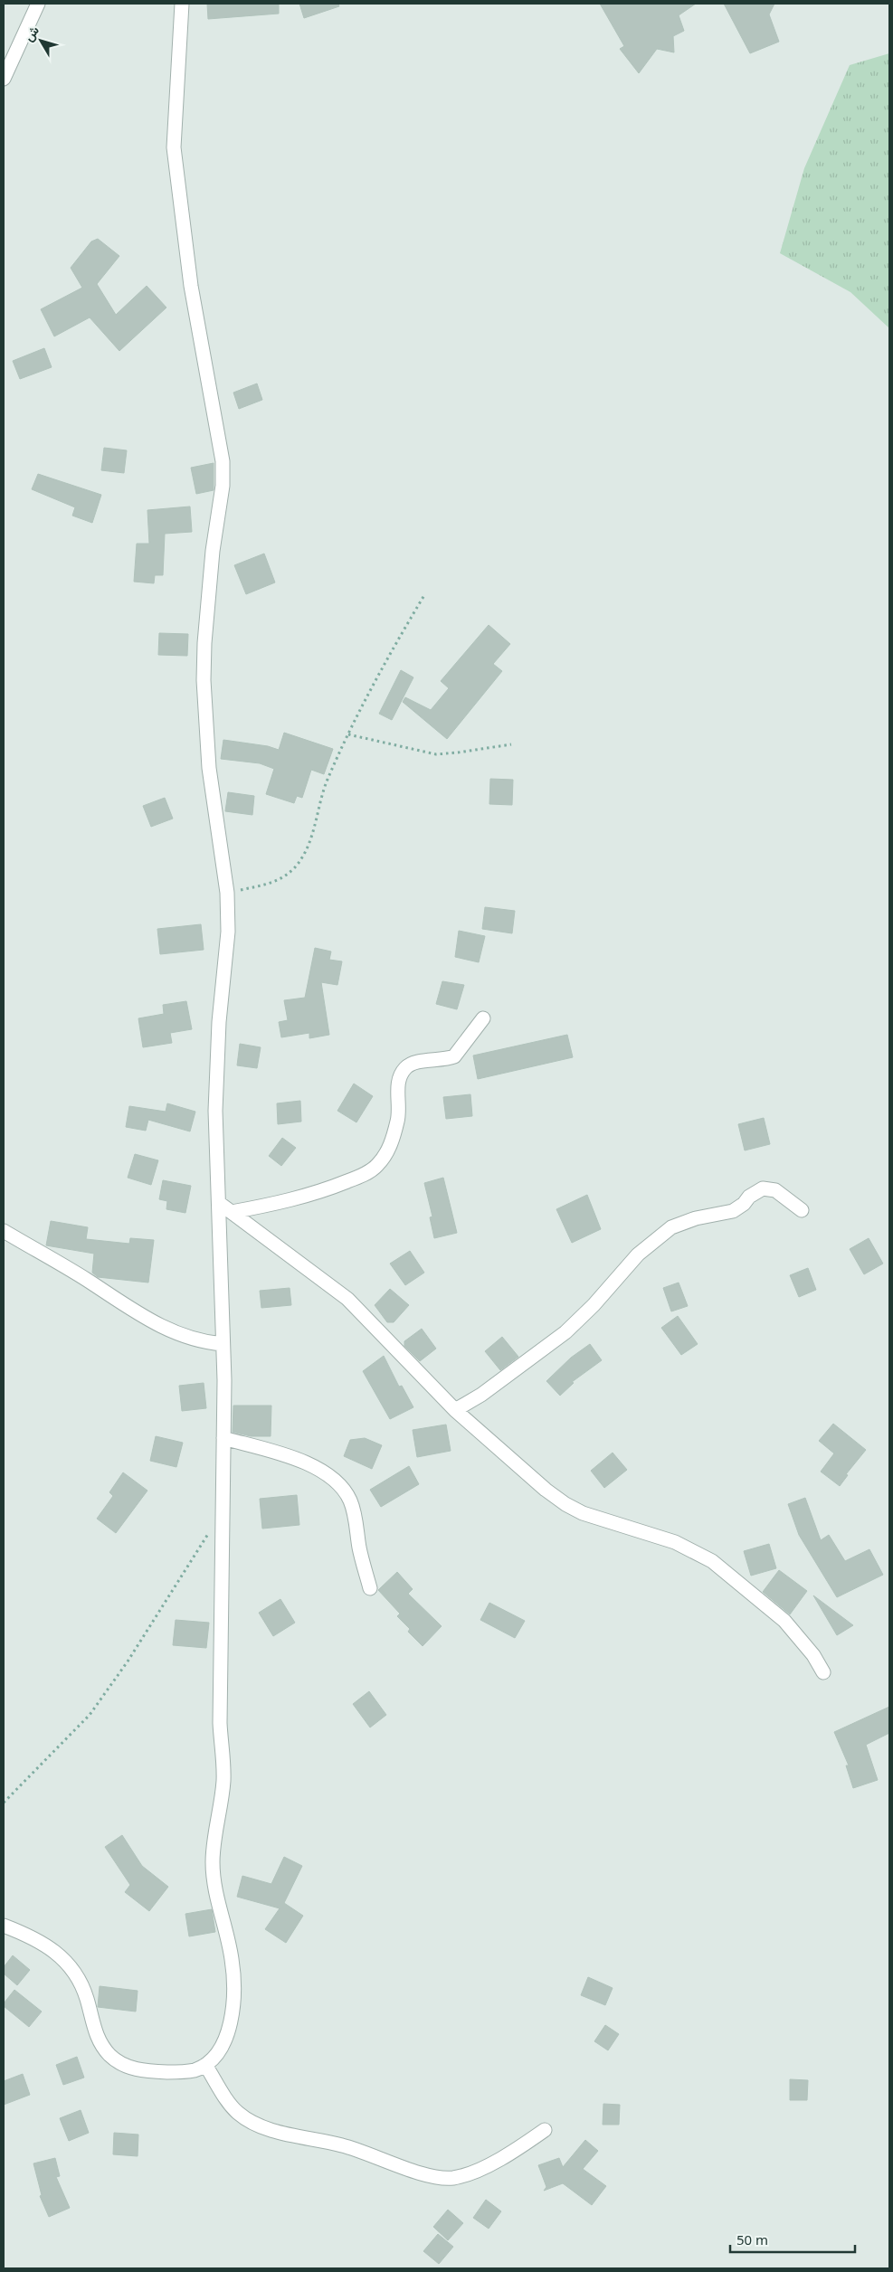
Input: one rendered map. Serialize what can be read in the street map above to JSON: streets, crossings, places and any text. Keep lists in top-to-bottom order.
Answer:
{
  "scale_bar": "50 m",
  "north": "top left"
}
